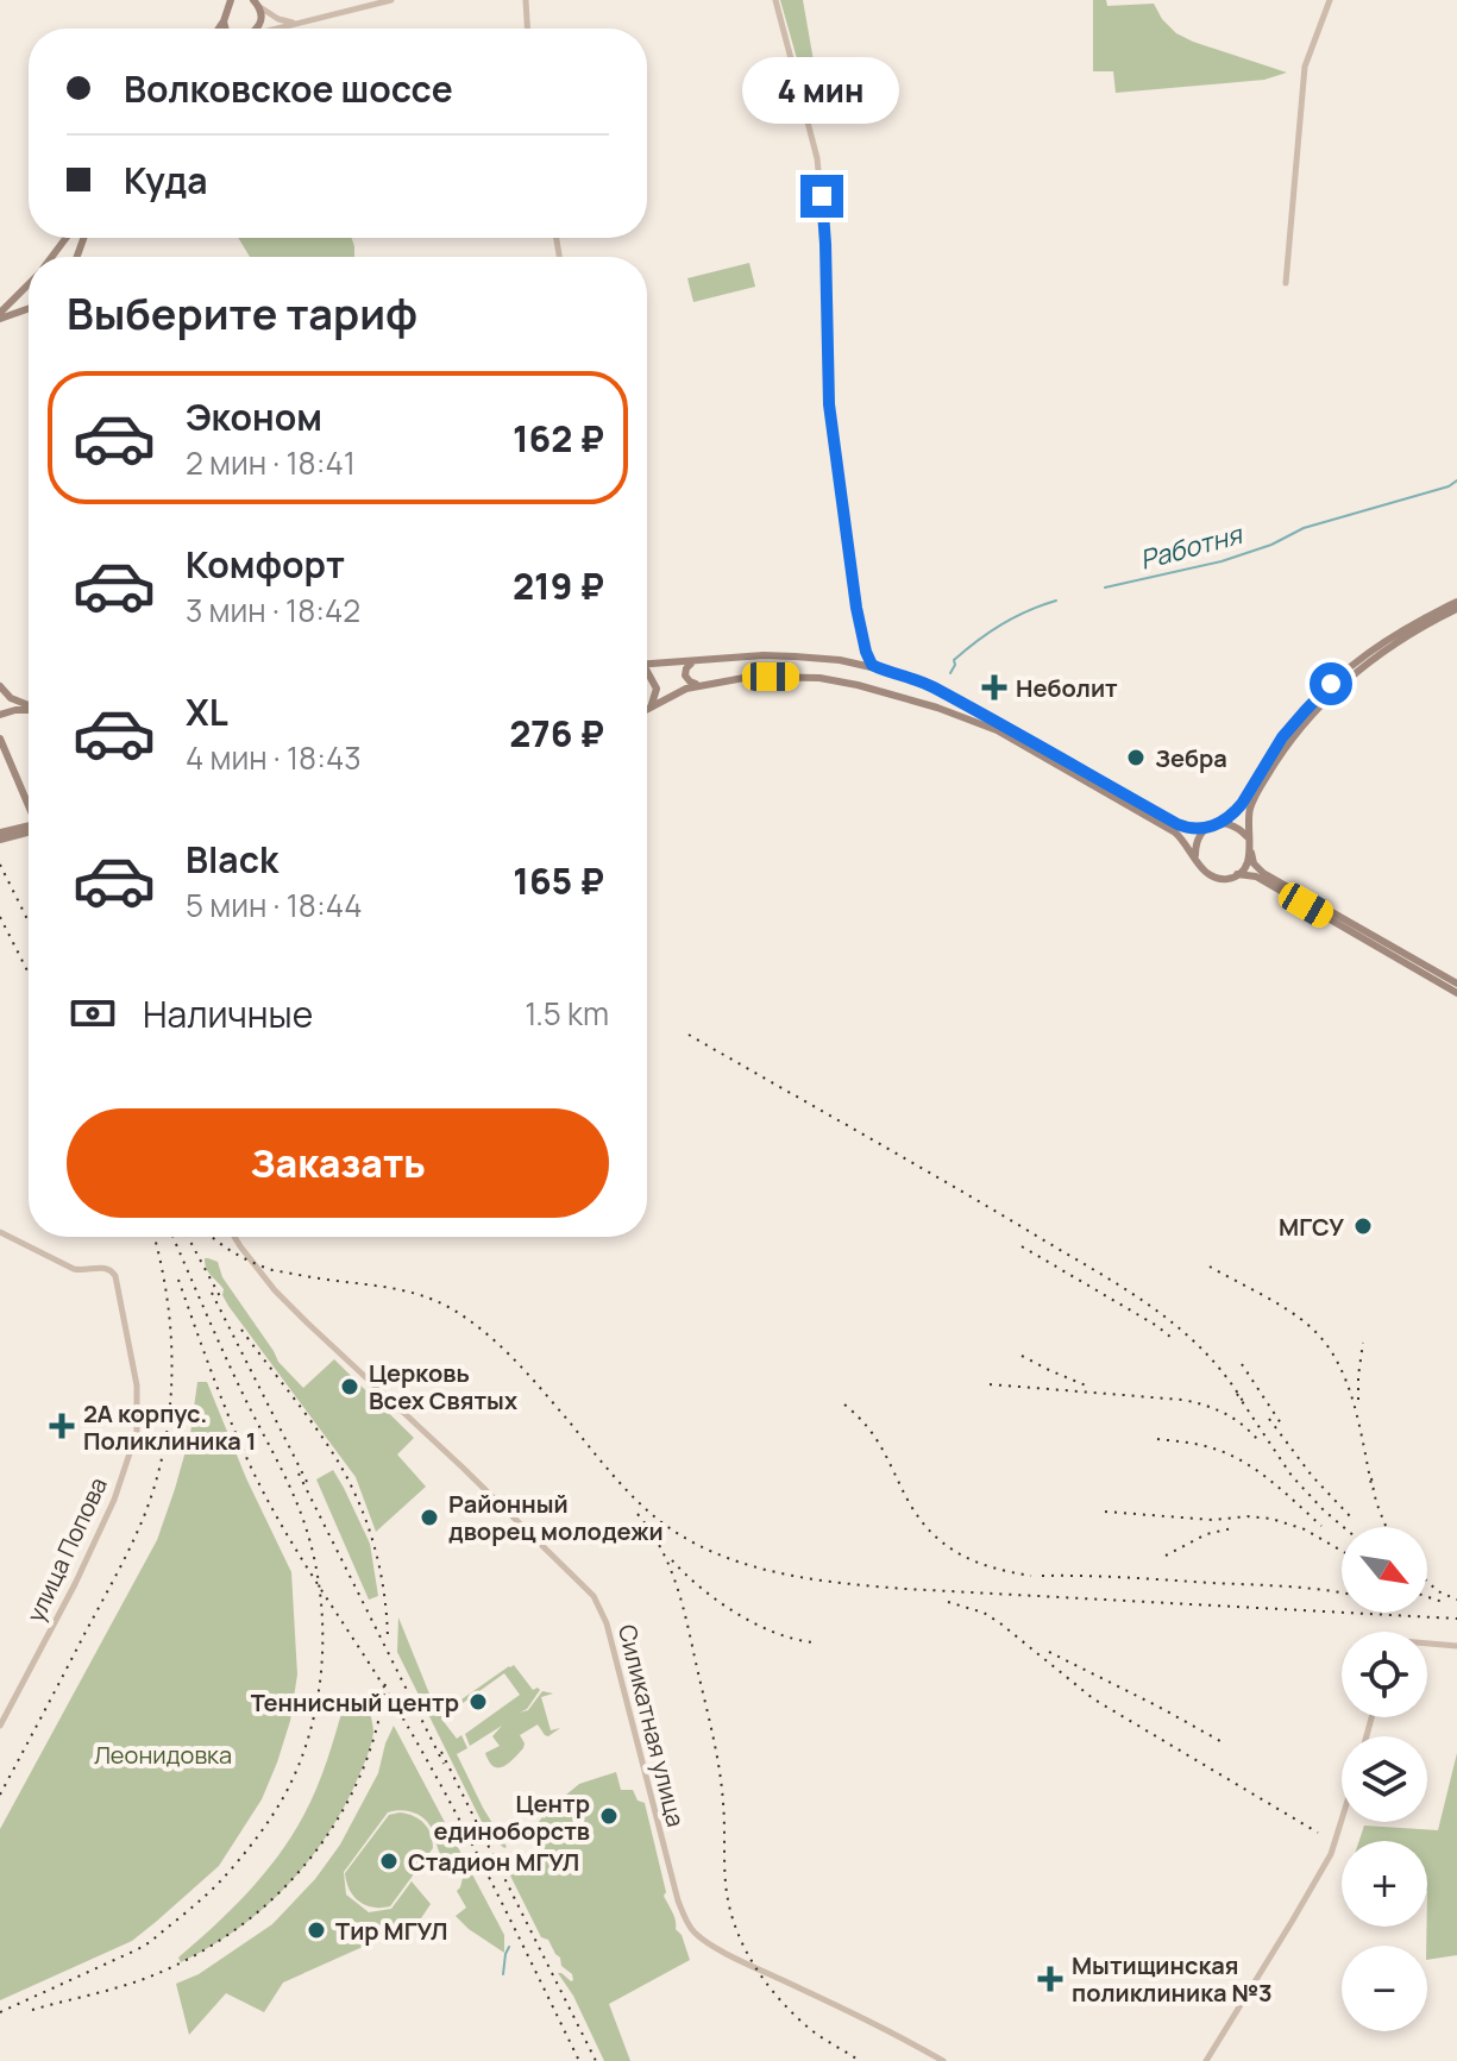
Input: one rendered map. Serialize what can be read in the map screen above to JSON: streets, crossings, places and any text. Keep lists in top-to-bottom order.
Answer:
{
  "streets": {
    "street": ["улица Попова", "Силикатная улица"]
  },
  "water": ["Работня"],
  "parks": ["Леонидовка"],
  "places": {
    "health": ["Неболит", "2А корпус. Поликлиника 1", "Мытищинская поликлиника №3"],
    "other": [
      "Зебра",
      "МГСУ",
      "Церковь Всех Святых",
      "Районный дворец молодежи",
      "Теннисный центр",
      "Центр единоборств",
      "Стадион МГУЛ",
      "Тир МГУЛ"
    ]
  },
  "north": "bottom right",
  "page": {
    "banner": ["Волковское шоссе", "Куда"],
    "bubble": "4 мин",
    "heading": "Выберите тариф",
    "list": [
      {
        "name": "Эконом",
        "note": "2 мин · 18:41",
        "value": "162 ₽"
      },
      {
        "name": "Комфорт",
        "note": "3 мин · 18:42",
        "value": "219 ₽"
      },
      {
        "name": "XL",
        "note": "4 мин · 18:43",
        "value": "276 ₽"
      },
      {
        "name": "Black",
        "note": "5 мин · 18:44",
        "value": "165 ₽"
      }
    ],
    "pay": ["Наличные", "1.5 km"],
    "buttons": "Заказать",
    "map_buttons": ["+", "−"]
  }
}
